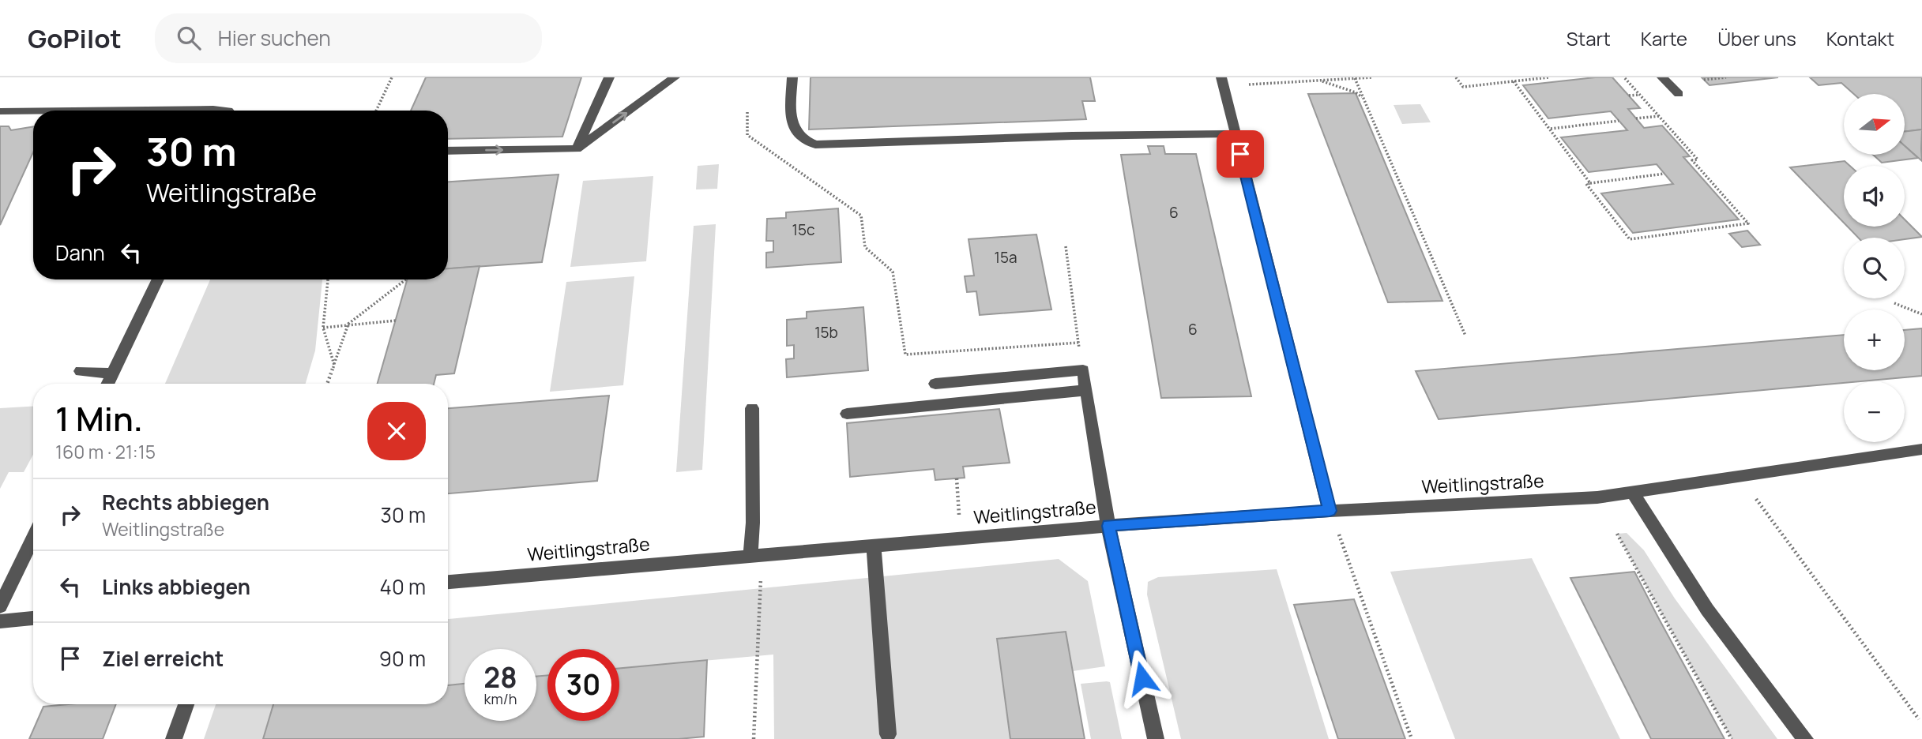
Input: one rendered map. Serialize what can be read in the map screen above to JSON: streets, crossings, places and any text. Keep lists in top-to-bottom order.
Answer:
{
  "streets": {
    "street": ["Weitlingstraße"]
  },
  "house_numbers": [
    "6",
    "15c",
    "15a",
    "6",
    "15b"
  ],
  "north": "right",
  "page": {
    "header": "GoPilot",
    "search": "Hier suchen",
    "nav": [
      "Start",
      "Karte",
      "Über uns",
      "Kontakt"
    ],
    "map_buttons": ["+", "−"],
    "turn": ["30 m", "Weitlingstraße"],
    "then": "Dann",
    "heading": ["1 Min.", "160 m · 21:15"],
    "list": [
      {
        "name": "Rechts abbiegen",
        "note": "Weitlingstraße",
        "value": "30 m"
      },
      {
        "name": "Links abbiegen",
        "value": "40 m"
      },
      {
        "name": "Ziel erreicht",
        "value": "90 m"
      }
    ],
    "speed": "28 km/h",
    "limit": "30"
  }
}
